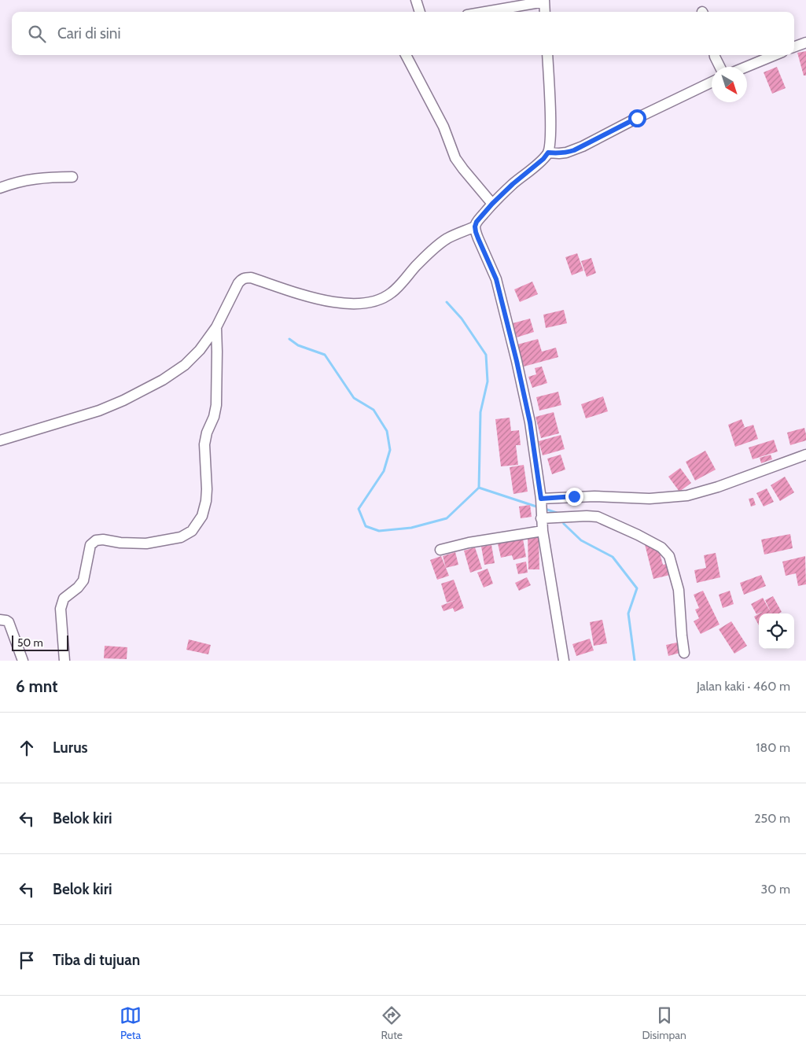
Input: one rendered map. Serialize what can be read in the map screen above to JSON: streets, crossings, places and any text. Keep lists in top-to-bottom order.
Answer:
{
  "scale_bar": "50 m",
  "north": "bottom right",
  "page": {
    "search": "Cari di sini",
    "scale": "50 m",
    "heading": ["6 mnt", "Jalan kaki · 460 m"],
    "list": [
      ["Lurus", "180 m"],
      ["Belok kiri", "250 m"],
      ["Belok kiri", "30 m"],
      "Tiba di tujuan"
    ],
    "nav": ["Peta", "Rute", "Disimpan"]
  }
}
